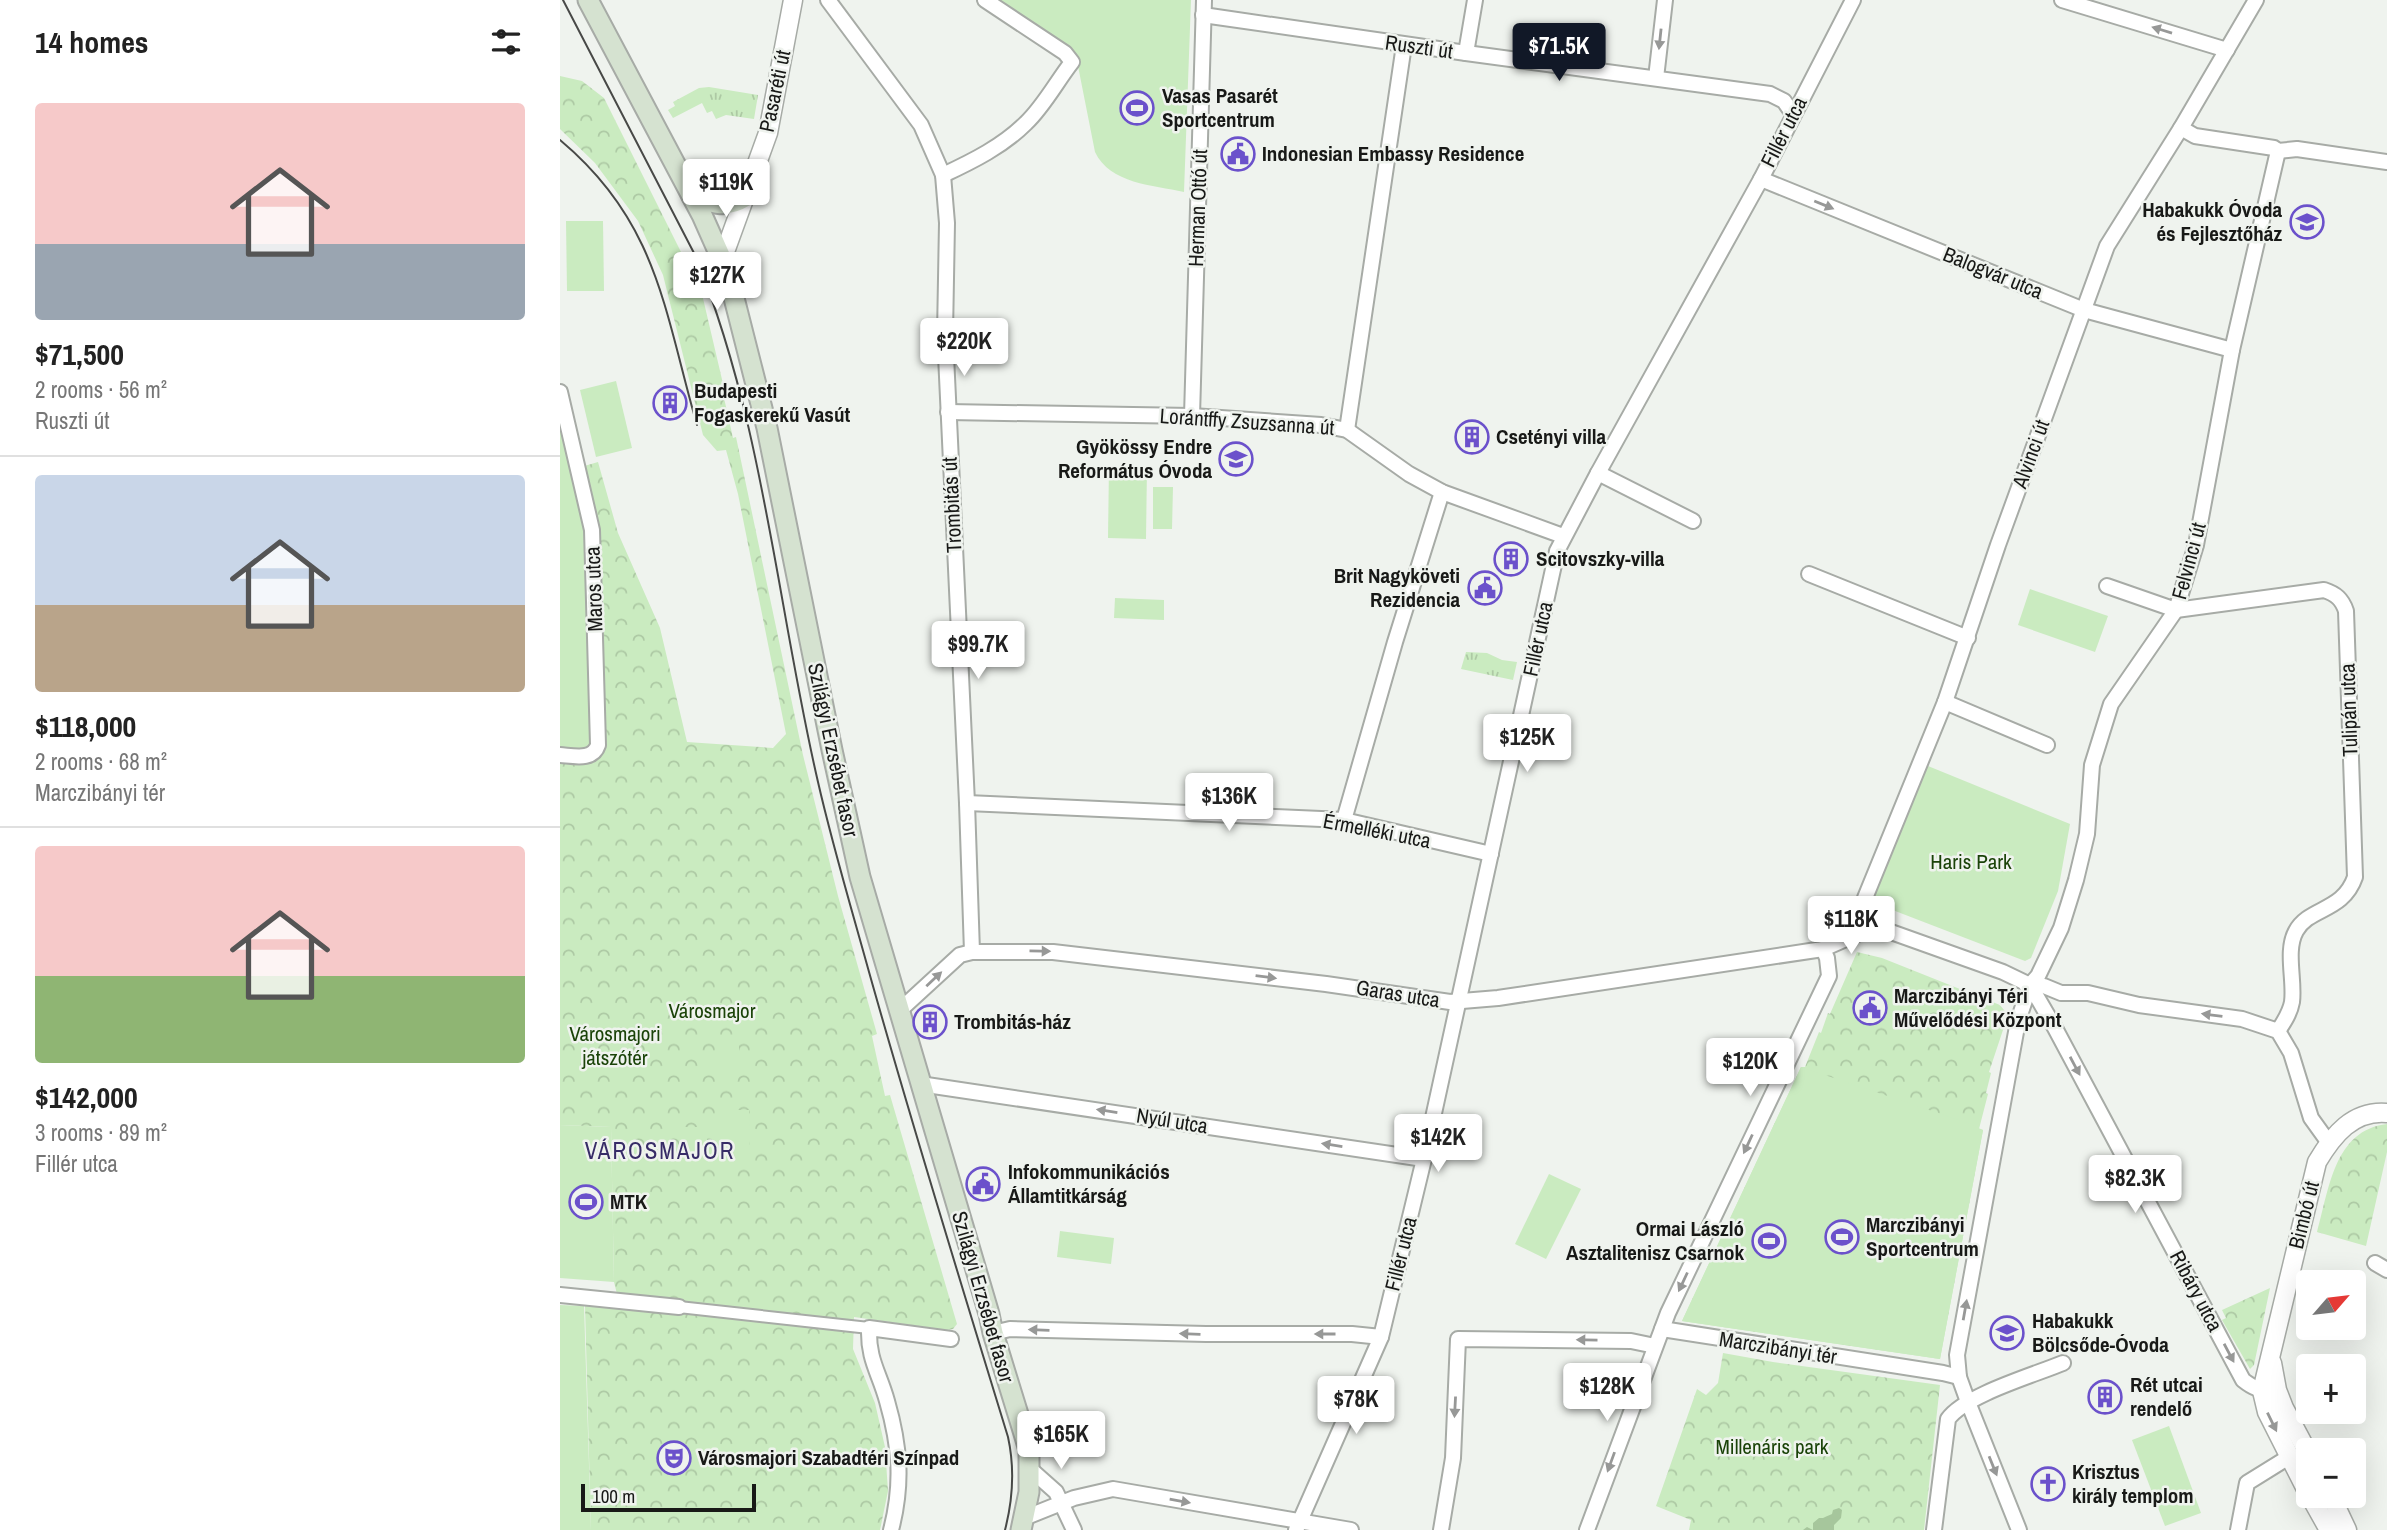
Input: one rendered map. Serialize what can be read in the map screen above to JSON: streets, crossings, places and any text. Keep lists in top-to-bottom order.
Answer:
{
  "streets": {
    "main road": ["Szilágyi Erzsébet fasor"],
    "street": [
      "Ruszti út",
      "Pasaréti út",
      "Fillér utca",
      "Herman Ottó út",
      "Balogvár utca",
      "Lorántffy Zsuzsanna út",
      "Alvinci út",
      "Trombitás út",
      "Felvinci út",
      "Maros utca",
      "Tulipán utca",
      "Érmelléki utca",
      "Garas utca",
      "Nyúl utca",
      "Bimbó út",
      "Ribáry utca",
      "Marczibányi tér"
    ]
  },
  "crossings": [
    ["Ruszti út", "Fillér utca"],
    ["Ruszti út", "Herman Ottó út"],
    ["Pasaréti út", "Szilágyi Erzsébet fasor"],
    ["Fillér utca", "Balogvár utca"],
    ["Fillér utca", "Lorántffy Zsuzsanna út"],
    ["Fillér utca", "Érmelléki utca"],
    ["Fillér utca", "Garas utca"],
    ["Fillér utca", "Nyúl utca"],
    ["Herman Ottó út", "Lorántffy Zsuzsanna út"],
    ["Balogvár utca", "Alvinci út"],
    ["Balogvár utca", "Felvinci út"],
    ["Lorántffy Zsuzsanna út", "Trombitás út"],
    ["Trombitás út", "Érmelléki utca"],
    ["Trombitás út", "Garas utca"],
    ["Felvinci út", "Tulipán utca"],
    ["Felvinci út", "Ribáry utca"],
    ["Szilágyi Erzsébet fasor", "Nyúl utca"],
    ["Bimbó út", "Ribáry utca"]
  ],
  "one_way": [
    "Balogvár utca",
    "Garas utca",
    "Nyúl utca",
    "Ribáry utca"
  ],
  "districts": ["VÁROSMAJOR"],
  "parks": [
    "Haris Park",
    "Városmajor",
    "Városmajori játszótér",
    "Millenáris park"
  ],
  "places": {
    "sports": [
      "Vasas Pasarét Sportcentrum",
      "MTK",
      "Marczibányi Sportcentrum",
      "Ormai László Asztalitenisz Csarnok"
    ],
    "public building": [
      "Indonesian Embassy Residence",
      "Brit Nagyköveti Rezidencia",
      "Marczibányi Téri Művelődési Központ",
      "Infokommunikációs Államtitkárság"
    ],
    "school or university": ["Habakukk Óvoda és Fejlesztőház", "Gyökössy Endre Református Óvoda", "Habakukk Bölcsőde-Óvoda"],
    "building": [
      "Budapesti Fogaskerekű Vasút",
      "Csetényi villa",
      "Scitovszky-villa",
      "Trombitás-ház",
      "Rét utcai rendelő"
    ],
    "theatre": ["Városmajori Szabadtéri Színpad"],
    "church": ["Krisztus király templom"]
  },
  "scale_bar": "100 m",
  "north": "top right",
  "page": {
    "heading": "14 homes",
    "price": [
      "$71.5K",
      "$119K",
      "$127K",
      "$220K",
      "$99.7K",
      "$125K",
      "$136K",
      "$118K",
      "$120K",
      "$142K",
      "$82.3K",
      "$128K",
      "$78K",
      "$165K"
    ],
    "list": [
      {
        "name": "$71,500",
        "note": "2 rooms · 56 m² · Ruszti út"
      },
      {
        "name": "$118,000",
        "note": "2 rooms · 68 m² · Marczibányi tér"
      },
      {
        "name": "$142,000",
        "note": "3 rooms · 89 m² · Fillér utca"
      }
    ],
    "map_buttons": ["+", "−"],
    "scale": "100 m"
  }
}
